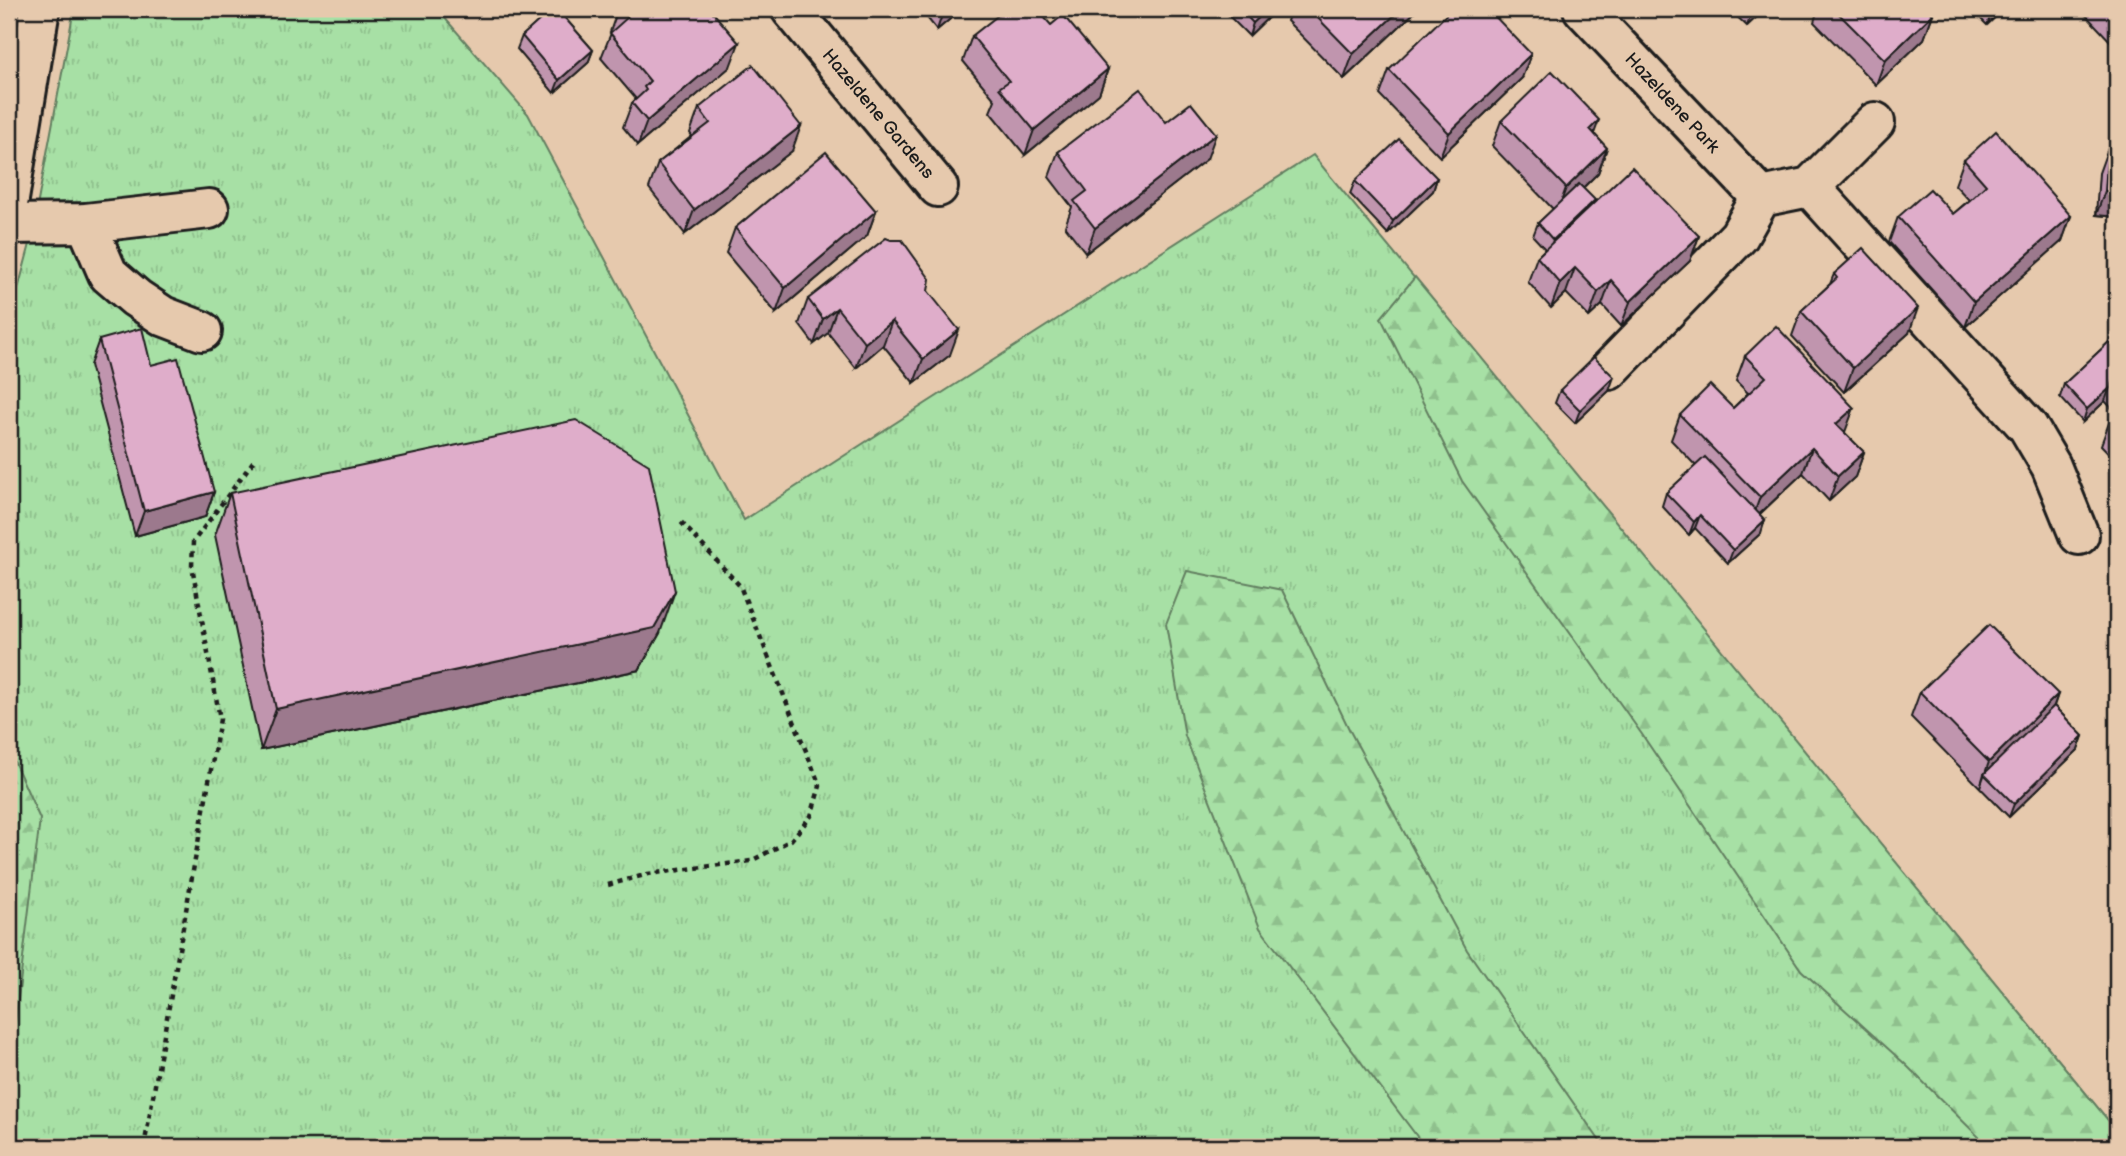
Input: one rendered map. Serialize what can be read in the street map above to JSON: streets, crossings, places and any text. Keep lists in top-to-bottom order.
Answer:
{
  "streets": {
    "street": ["Hazeldene Park", "Hazeldene Gardens"]
  }
}
